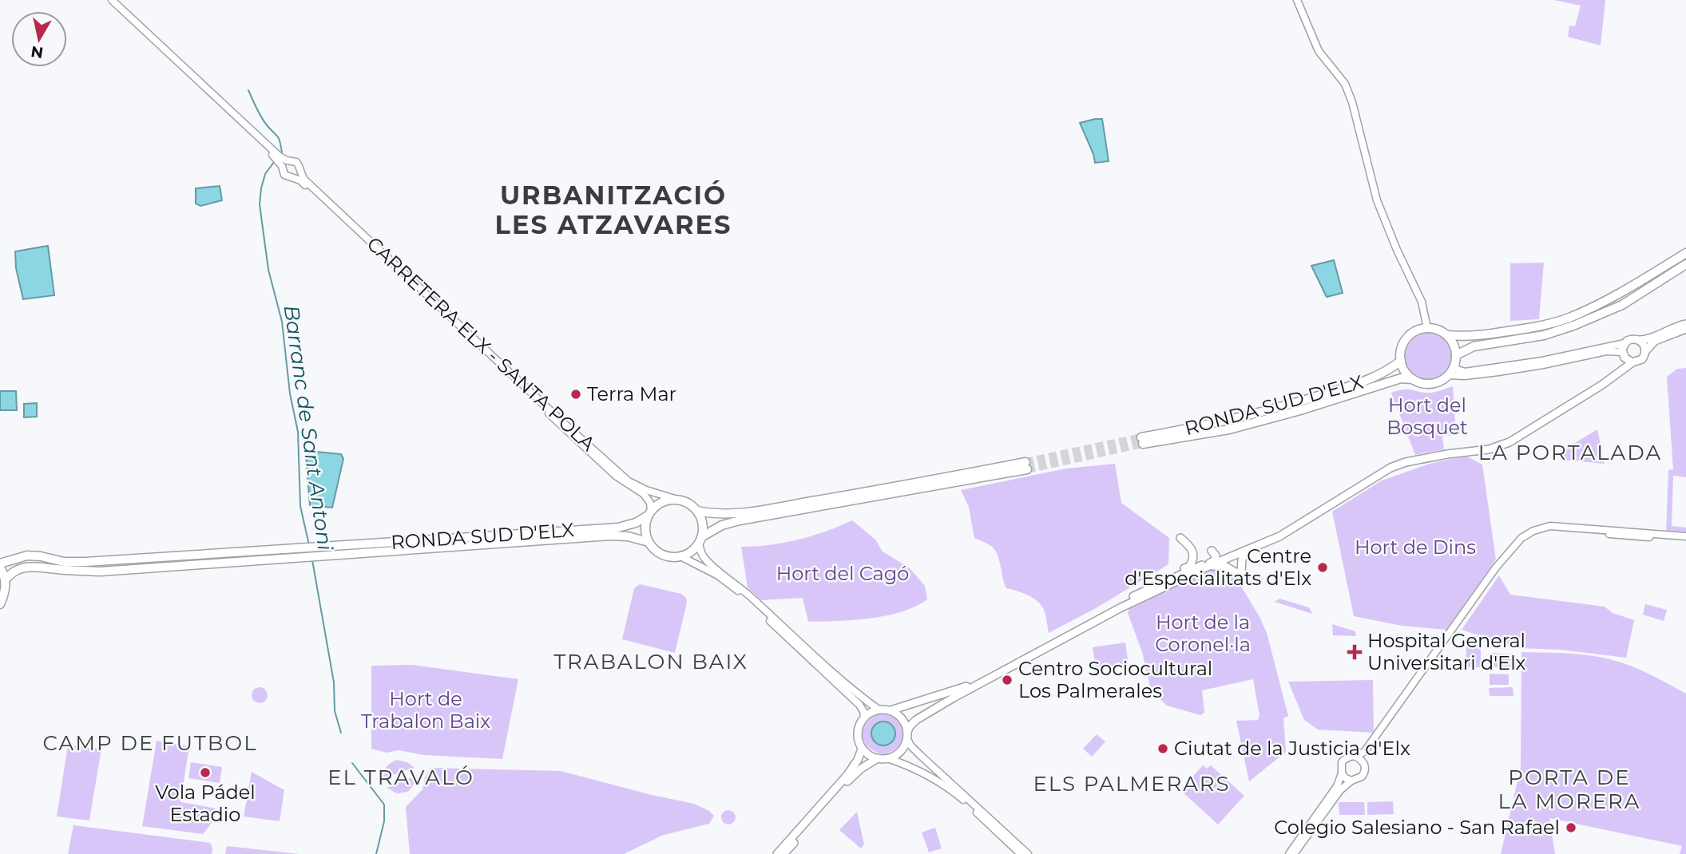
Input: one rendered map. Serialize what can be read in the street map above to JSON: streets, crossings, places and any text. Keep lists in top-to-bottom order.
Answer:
{
  "streets": {
    "highway": ["RONDA SUD D'ELX"],
    "main road": ["CARRETERA ELX - SANTA POLA"]
  },
  "crossings": [
    ["CARRETERA ELX - SANTA POLA", "RONDA SUD D'ELX"]
  ],
  "districts": [
    "URBANITZACIÓ LES ATZAVARES",
    "LA PORTALADA",
    "TRABALON BAIX",
    "CAMP DE FUTBOL",
    "EL TRAVALÓ",
    "PORTA DE LA MORERA",
    "ELS PALMERARS"
  ],
  "water": ["Barranc de Sant Antoni"],
  "parks": [
    "Hort del Bosquet",
    "Hort de Dins",
    "Hort del Cagó",
    "Hort de la Coronel·la",
    "Hort de Trabalon Baix"
  ],
  "places": {
    "other": [
      "Terra Mar",
      "Centre d'Especialitats d'Elx",
      "Centro Sociocultural Los Palmerales",
      "Ciutat de la Justicia d'Elx",
      "Vola Pádel Estadio",
      "Colegio Salesiano - San Rafael"
    ],
    "health": ["Hospital General Universitari d'Elx"]
  },
  "north": "bottom"
}
